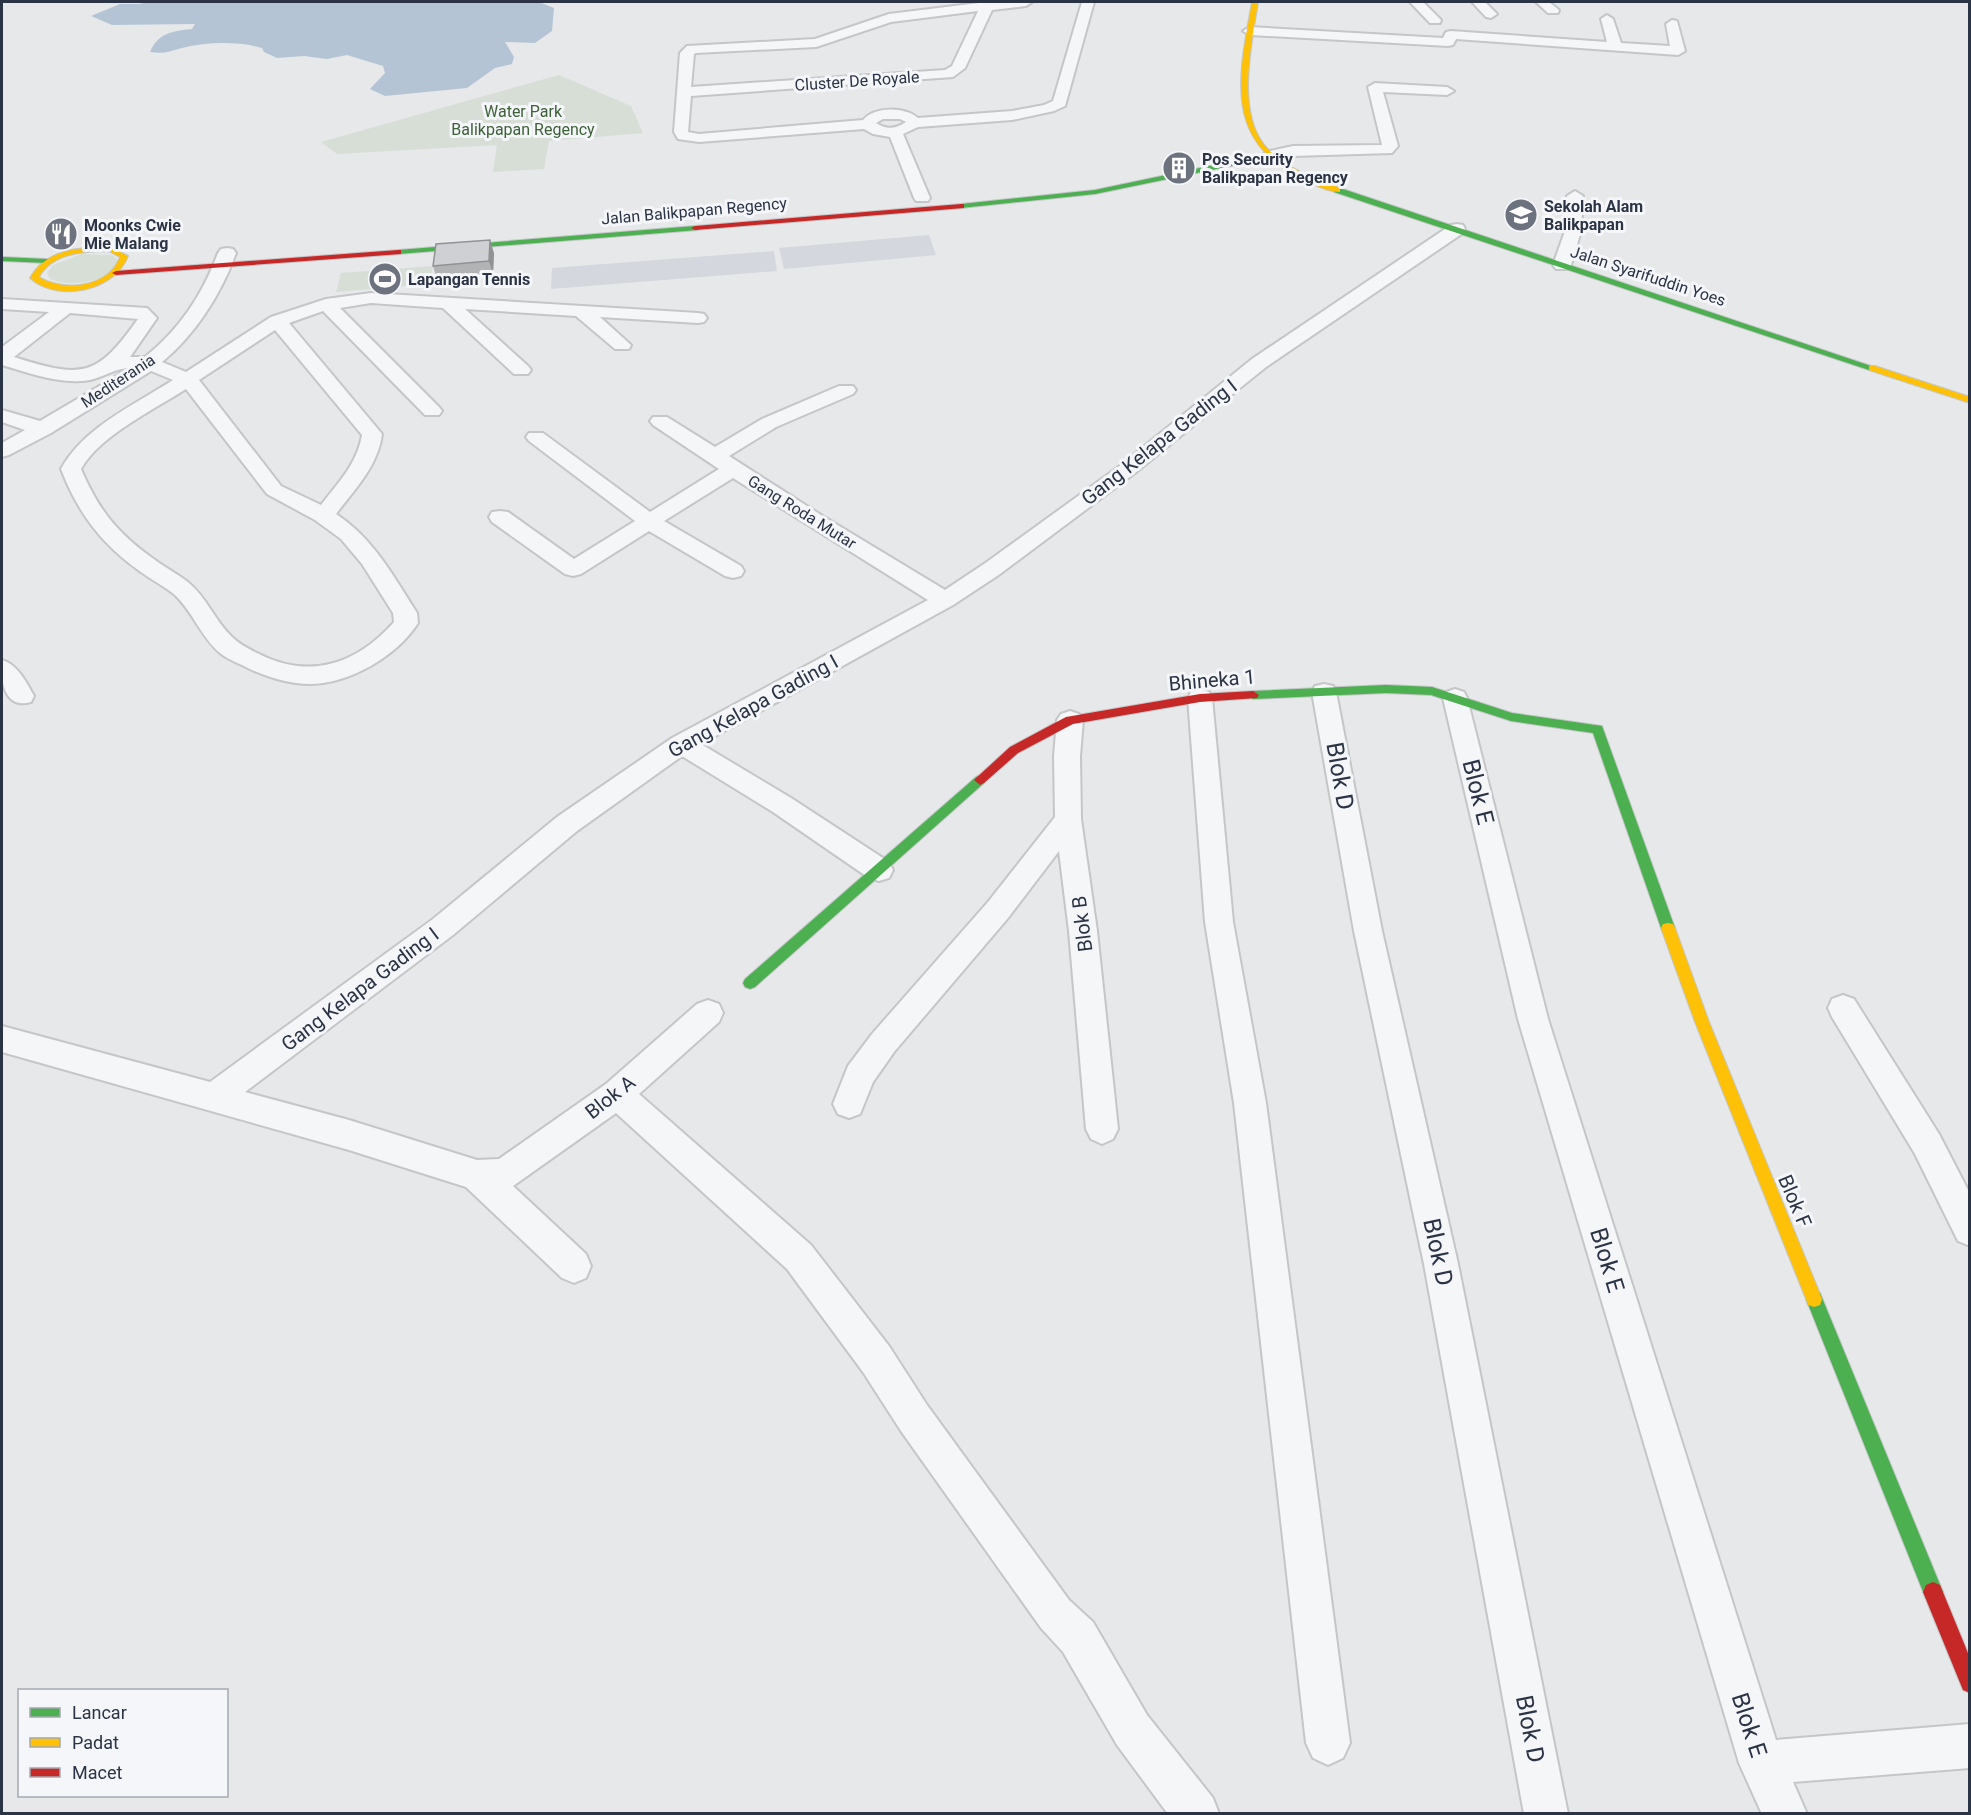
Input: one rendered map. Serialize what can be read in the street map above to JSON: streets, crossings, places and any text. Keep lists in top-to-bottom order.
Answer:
{
  "streets": {
    "main road": [
      "Jalan Balikpapan Regency",
      "Jalan Syarifuddin Yoes",
      "Bhineka 1",
      "Blok F"
    ],
    "street": [
      "Cluster De Royale",
      "Mediterania",
      "Gang Kelapa Gading I",
      "Gang Roda Mutar",
      "Blok D",
      "Blok E",
      "Blok B",
      "Blok A"
    ]
  },
  "crossings": [
    ["Jalan Balikpapan Regency", "Jalan Syarifuddin Yoes"],
    ["Jalan Balikpapan Regency", "Mediterania"],
    ["Jalan Syarifuddin Yoes", "Gang Kelapa Gading I"],
    ["Gang Kelapa Gading I", "Gang Roda Mutar"],
    ["Bhineka 1", "Blok D"],
    ["Bhineka 1", "Blok E"],
    ["Bhineka 1", "Blok B"],
    ["Bhineka 1", "Blok F"]
  ],
  "parks": ["Water Park Balikpapan Regency"],
  "places": {
    "building": ["Pos Security Balikpapan Regency"],
    "school or university": ["Sekolah Alam Balikpapan"],
    "restaurant": ["Moonks Cwie Mie Malang"],
    "sports": ["Lapangan Tennis"]
  },
  "legend": ["Lancar", "Padat", "Macet"]
}
